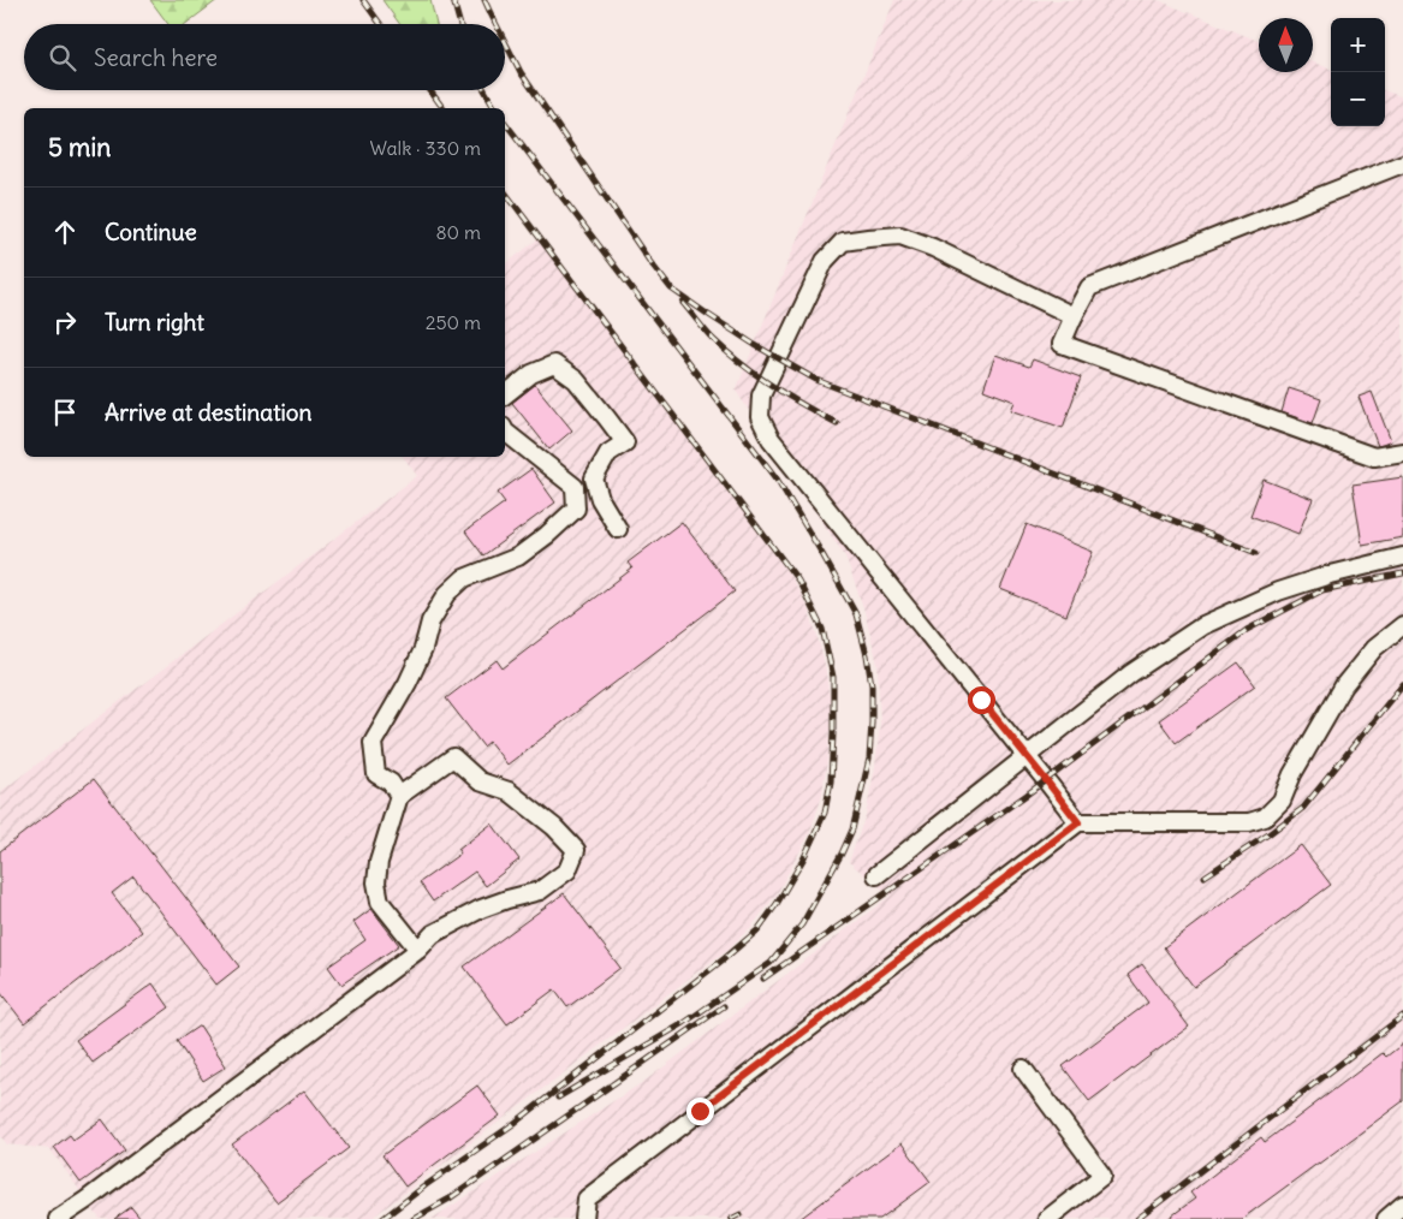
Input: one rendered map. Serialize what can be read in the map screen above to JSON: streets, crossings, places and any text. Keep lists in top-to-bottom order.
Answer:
{
  "north": "top",
  "page": {
    "map_buttons": ["+", "−"],
    "search": "Search here",
    "heading": ["5 min", "Walk · 330 m"],
    "list": [
      ["Continue", "80 m"],
      ["Turn right", "250 m"],
      "Arrive at destination"
    ]
  }
}
